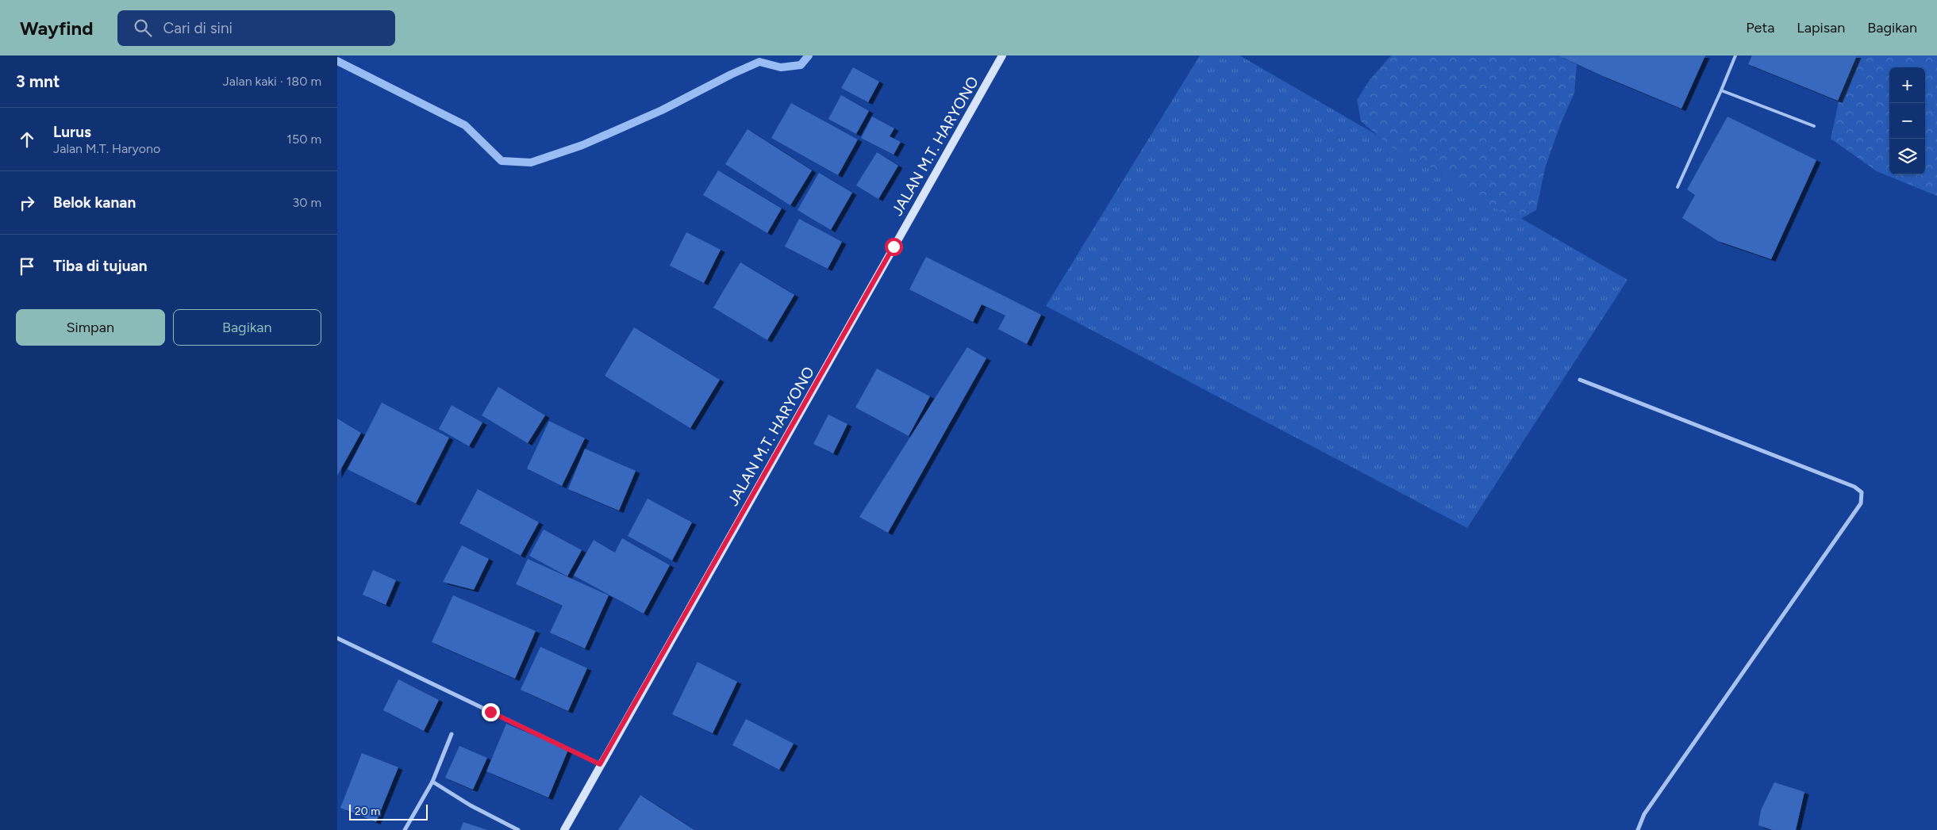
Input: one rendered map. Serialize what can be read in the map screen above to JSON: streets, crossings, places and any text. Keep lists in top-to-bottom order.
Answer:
{
  "streets": {
    "main road": ["JALAN M.T. HARYONO"]
  },
  "scale_bar": "20 m",
  "page": {
    "header": "Wayfind",
    "search": "Cari di sini",
    "nav": ["Peta", "Lapisan", "Bagikan"],
    "heading": ["3 mnt", "Jalan kaki · 180 m"],
    "map_buttons": ["+", "−"],
    "list": [
      ["Lurus", "Jalan M.T. Haryono", "150 m"],
      ["Belok kanan", "30 m"],
      "Tiba di tujuan"
    ],
    "buttons": ["Simpan", "Bagikan"],
    "scale": "20 m"
  }
}
